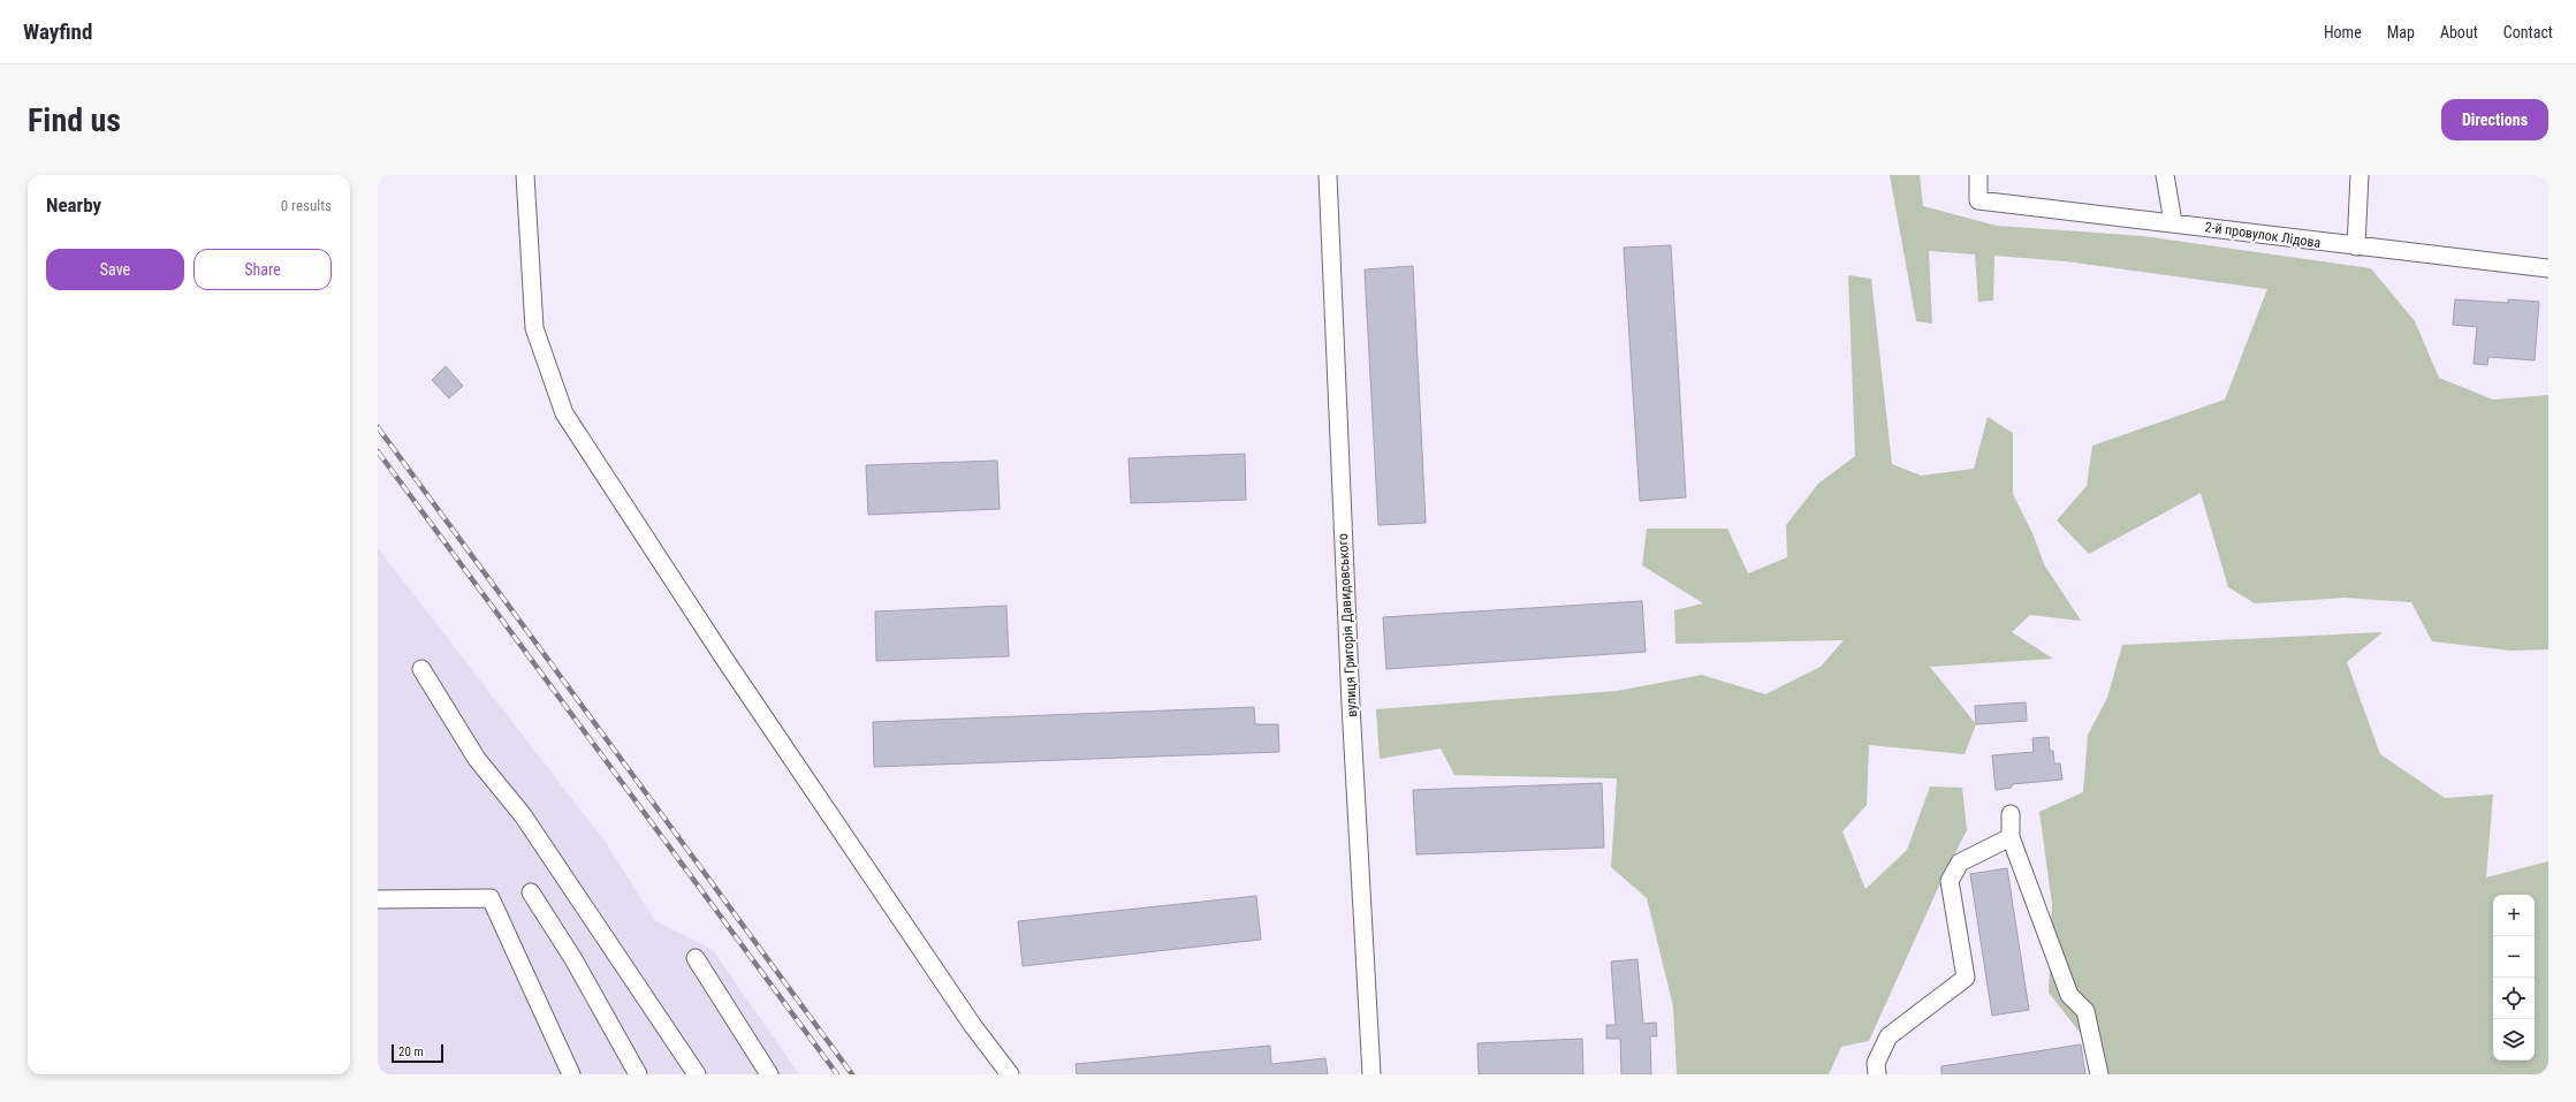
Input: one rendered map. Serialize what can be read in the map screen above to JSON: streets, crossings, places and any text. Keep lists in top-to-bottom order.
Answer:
{
  "streets": {
    "street": ["2-й провулок Лідова", "вулиця Григорія Давидовського"]
  },
  "scale_bar": "20 m",
  "page": {
    "header": "Wayfind",
    "nav": [
      "Home",
      "Map",
      "About",
      "Contact"
    ],
    "buttons": [
      "Directions",
      ["Save", "Share"]
    ],
    "title": "Find us",
    "heading": ["Nearby", "0 results"],
    "map_buttons": ["+", "−"],
    "scale": "20 m"
  }
}
